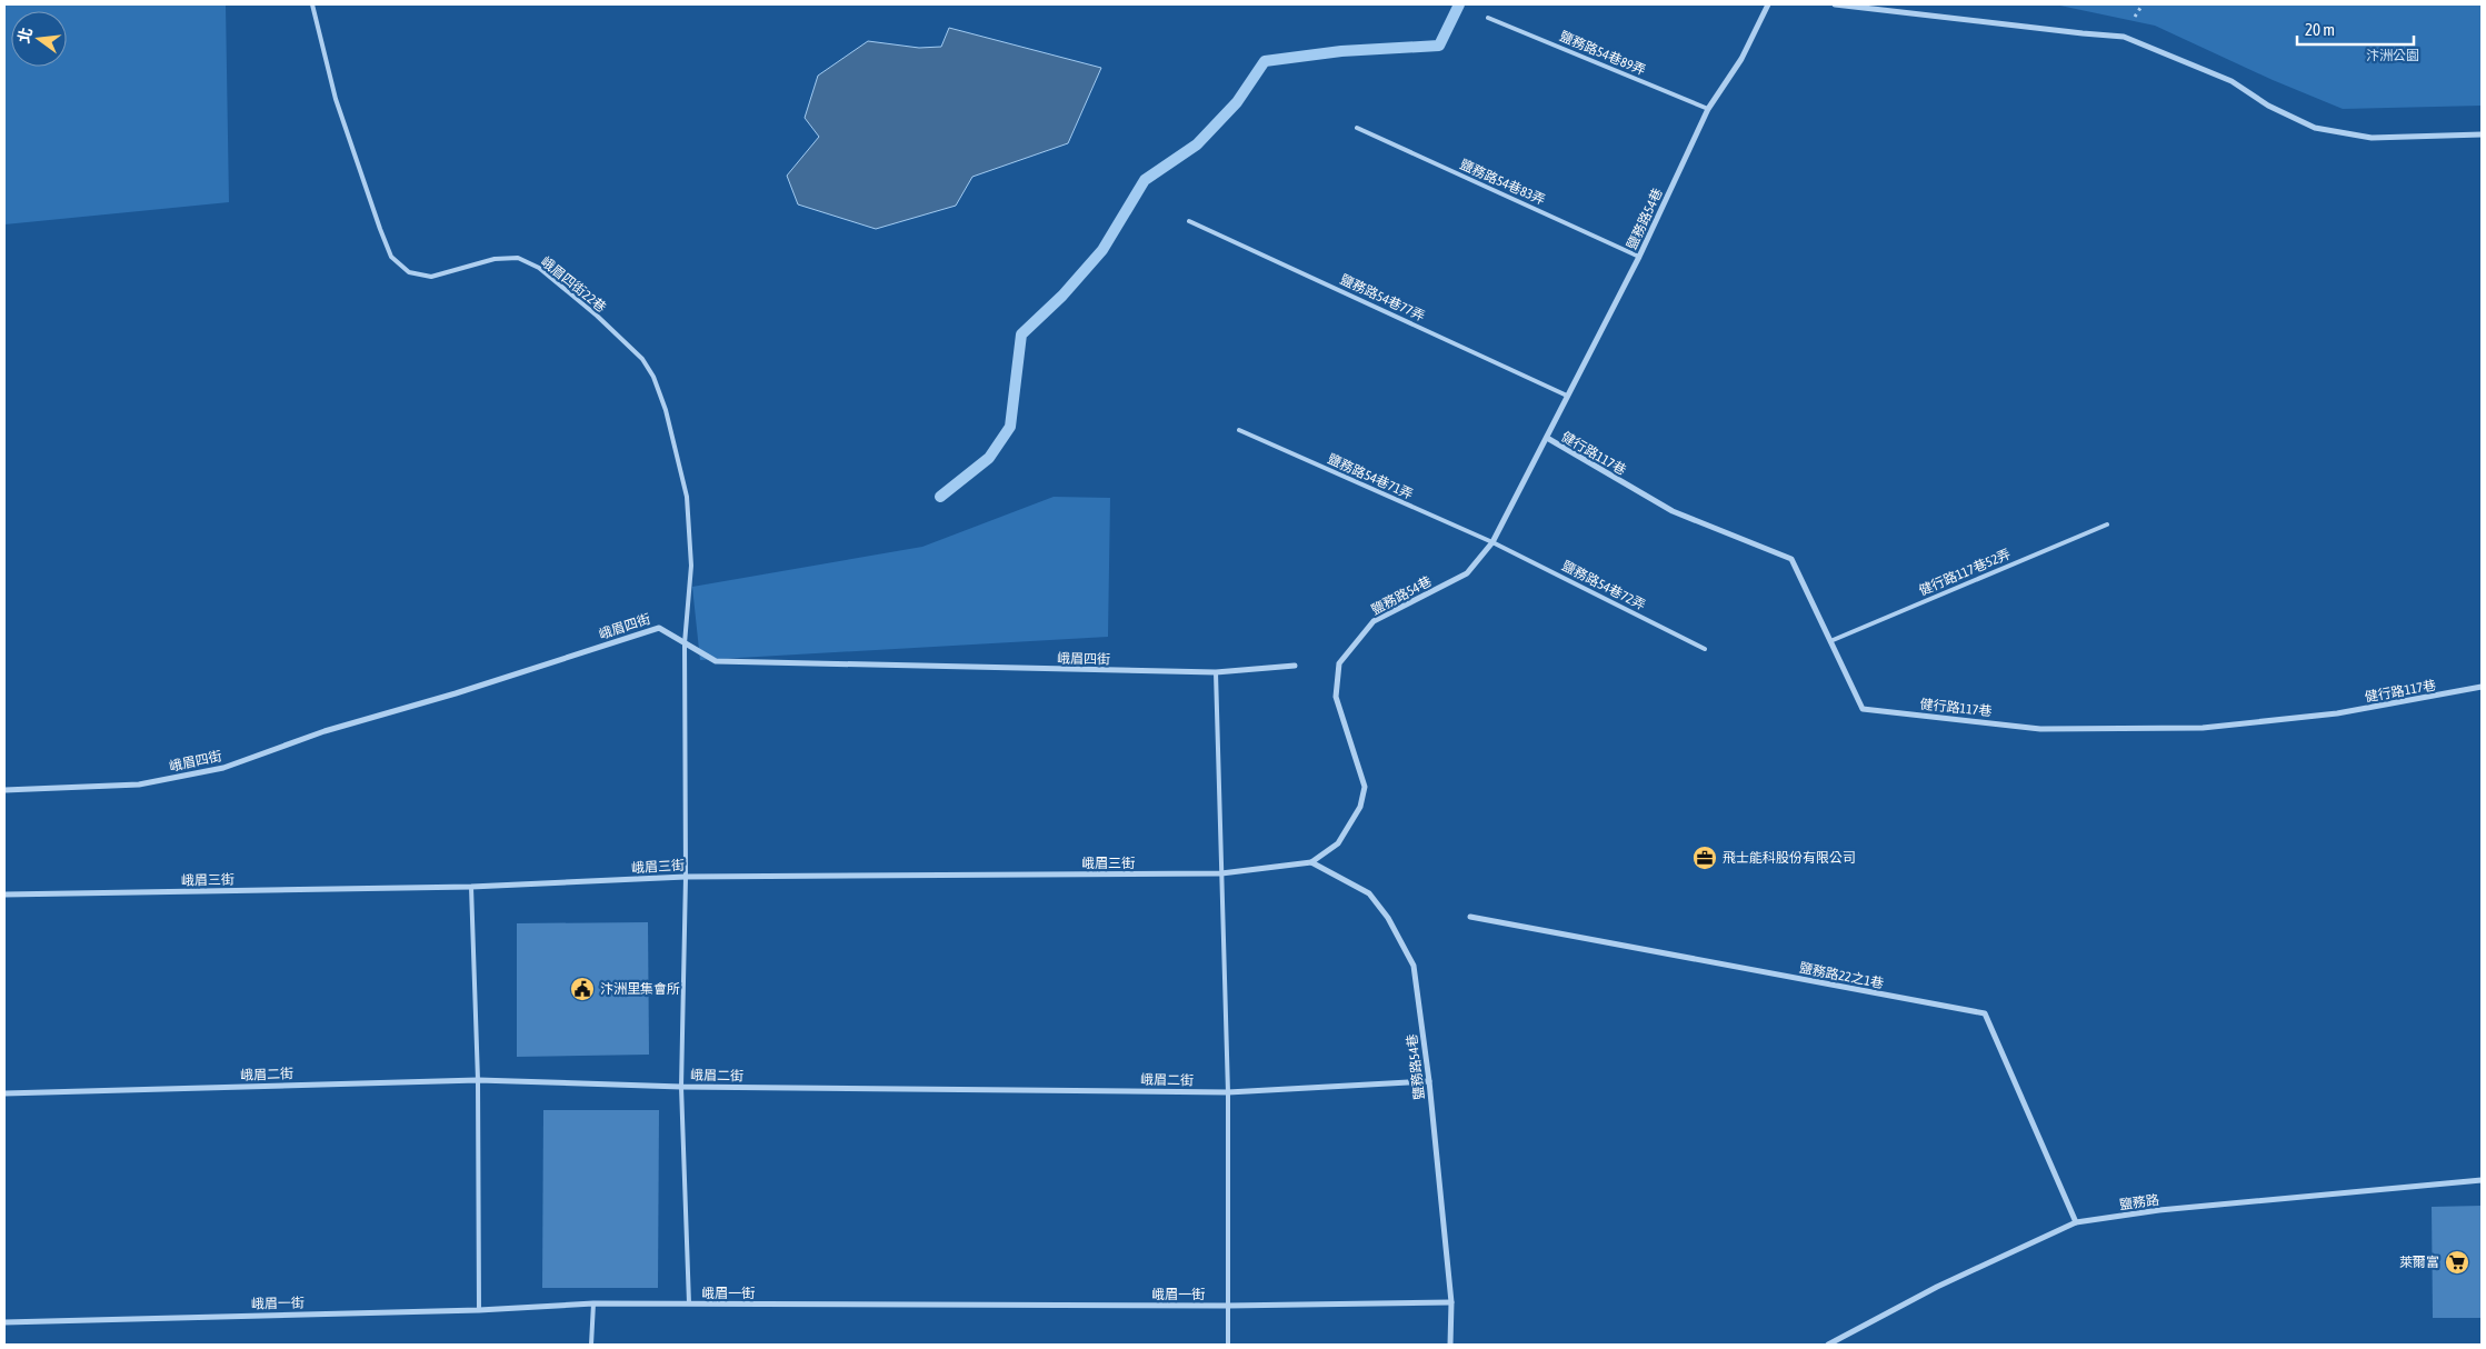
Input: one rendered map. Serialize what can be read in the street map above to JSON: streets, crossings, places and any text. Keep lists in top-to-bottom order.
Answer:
{
  "streets": {
    "street": [
      "鹽務路54巷",
      "健行路117巷",
      "峨眉四街",
      "峨眉三街",
      "鹽務路22之1巷",
      "峨眉二街",
      "鹽務路",
      "峨眉一街"
    ],
    "lane": [
      "鹽務路54巷89弄",
      "鹽務路54巷83弄",
      "峨眉四街22巷",
      "鹽務路54巷77弄",
      "鹽務路54巷71弄",
      "健行路117巷52弄",
      "鹽務路54巷72弄"
    ]
  },
  "crossings": [
    ["鹽務路54巷89弄", "鹽務路54巷"],
    ["鹽務路54巷83弄", "鹽務路54巷"],
    ["鹽務路54巷", "鹽務路54巷77弄"],
    ["鹽務路54巷", "健行路117巷"],
    ["鹽務路54巷", "鹽務路54巷71弄"],
    ["鹽務路54巷", "鹽務路54巷72弄"],
    ["鹽務路54巷", "峨眉三街"],
    ["鹽務路54巷", "峨眉二街"],
    ["鹽務路54巷", "峨眉一街"],
    ["峨眉四街22巷", "峨眉四街"],
    ["峨眉四街22巷", "峨眉三街"],
    ["峨眉四街22巷", "峨眉二街"],
    ["峨眉四街22巷", "峨眉一街"],
    ["健行路117巷", "健行路117巷52弄"],
    ["鹽務路54巷71弄", "鹽務路54巷72弄"],
    ["鹽務路22之1巷", "鹽務路"]
  ],
  "parks": ["汴洲公園"],
  "places": {
    "office": ["飛士能科股份有限公司"],
    "public building": ["汴洲里集會所"],
    "supermarket": ["萊爾富"]
  },
  "scale_bar": "20 m",
  "north": "left"
}
